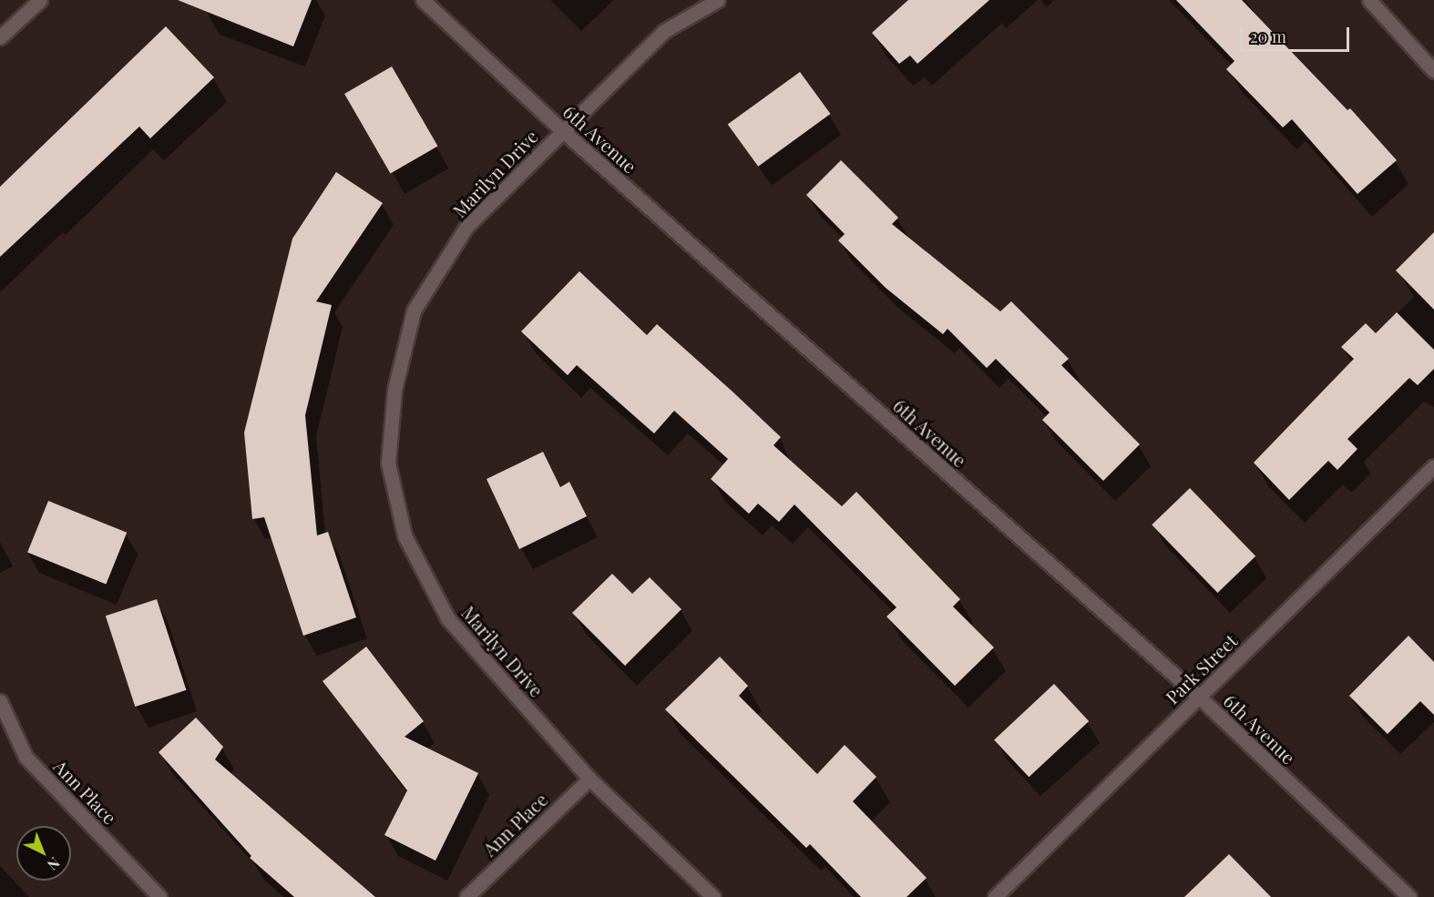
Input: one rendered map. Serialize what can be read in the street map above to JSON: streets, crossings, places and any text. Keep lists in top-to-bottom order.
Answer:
{
  "streets": {
    "street": [
      "6th Avenue",
      "Marilyn Drive",
      "Park Street",
      "Ann Place"
    ]
  },
  "crossings": [
    ["6th Avenue", "Marilyn Drive"],
    ["6th Avenue", "Park Street"],
    ["Marilyn Drive", "Ann Place"]
  ],
  "scale_bar": "20 m",
  "north": "bottom right"
}
